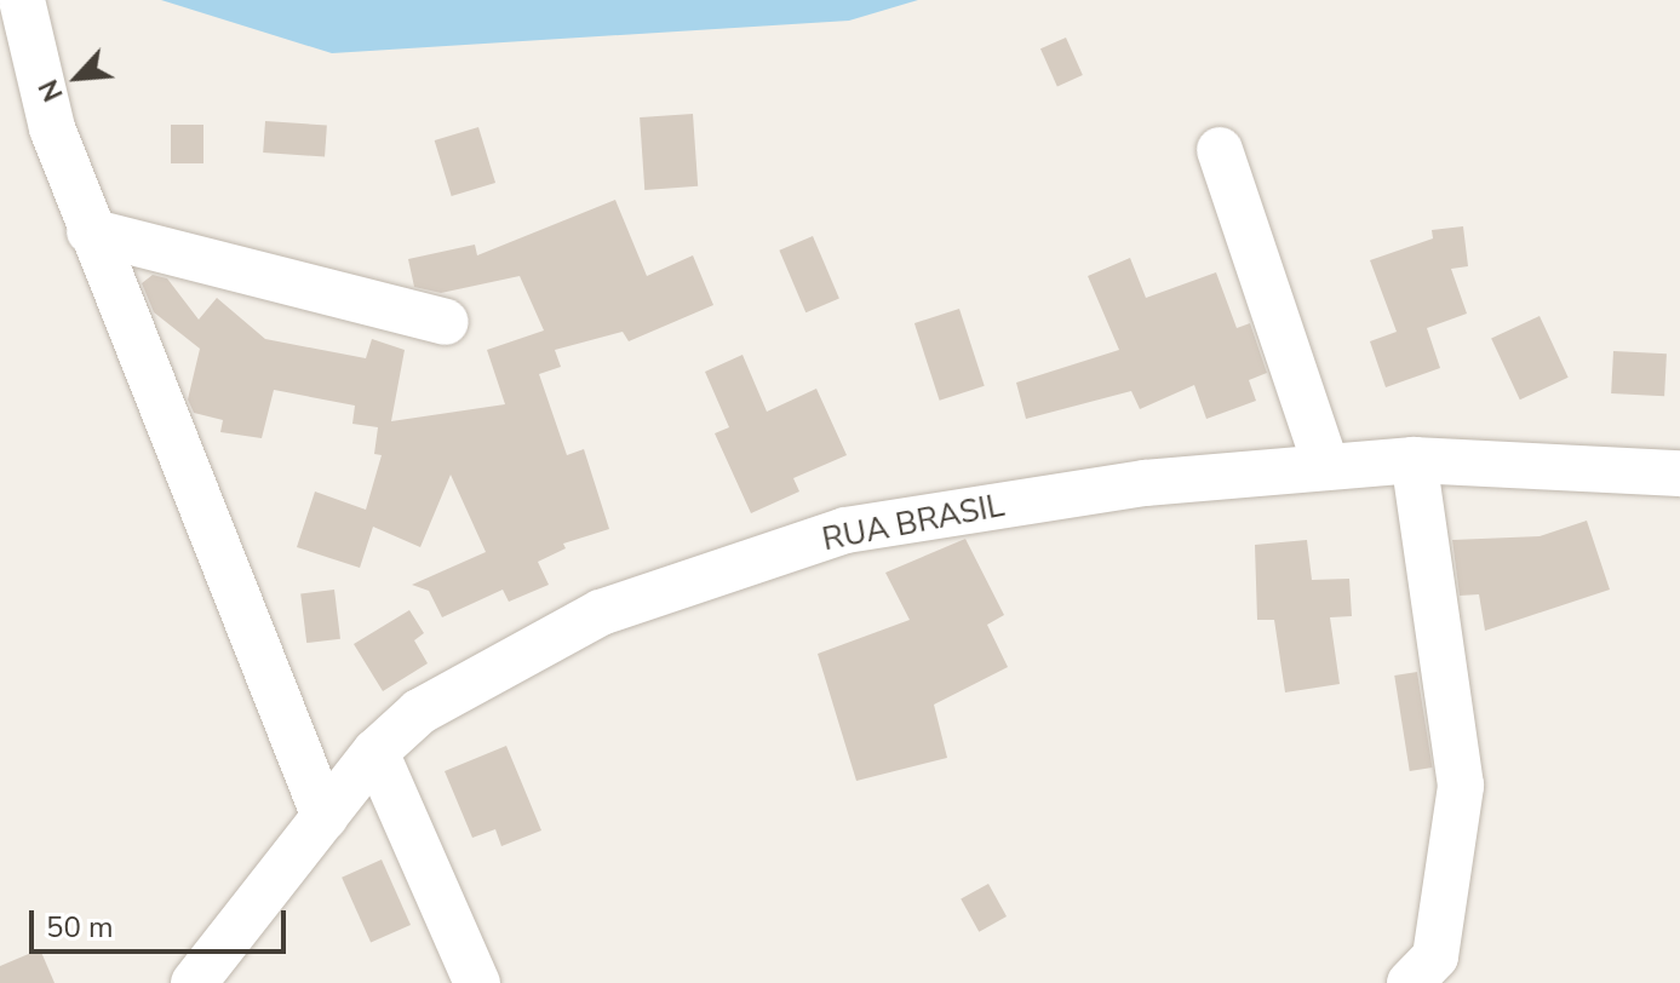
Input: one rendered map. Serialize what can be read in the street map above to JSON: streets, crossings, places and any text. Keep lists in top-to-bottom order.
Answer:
{
  "streets": {
    "street": ["RUA BRASIL"]
  },
  "scale_bar": "50 m",
  "north": "bottom left"
}
